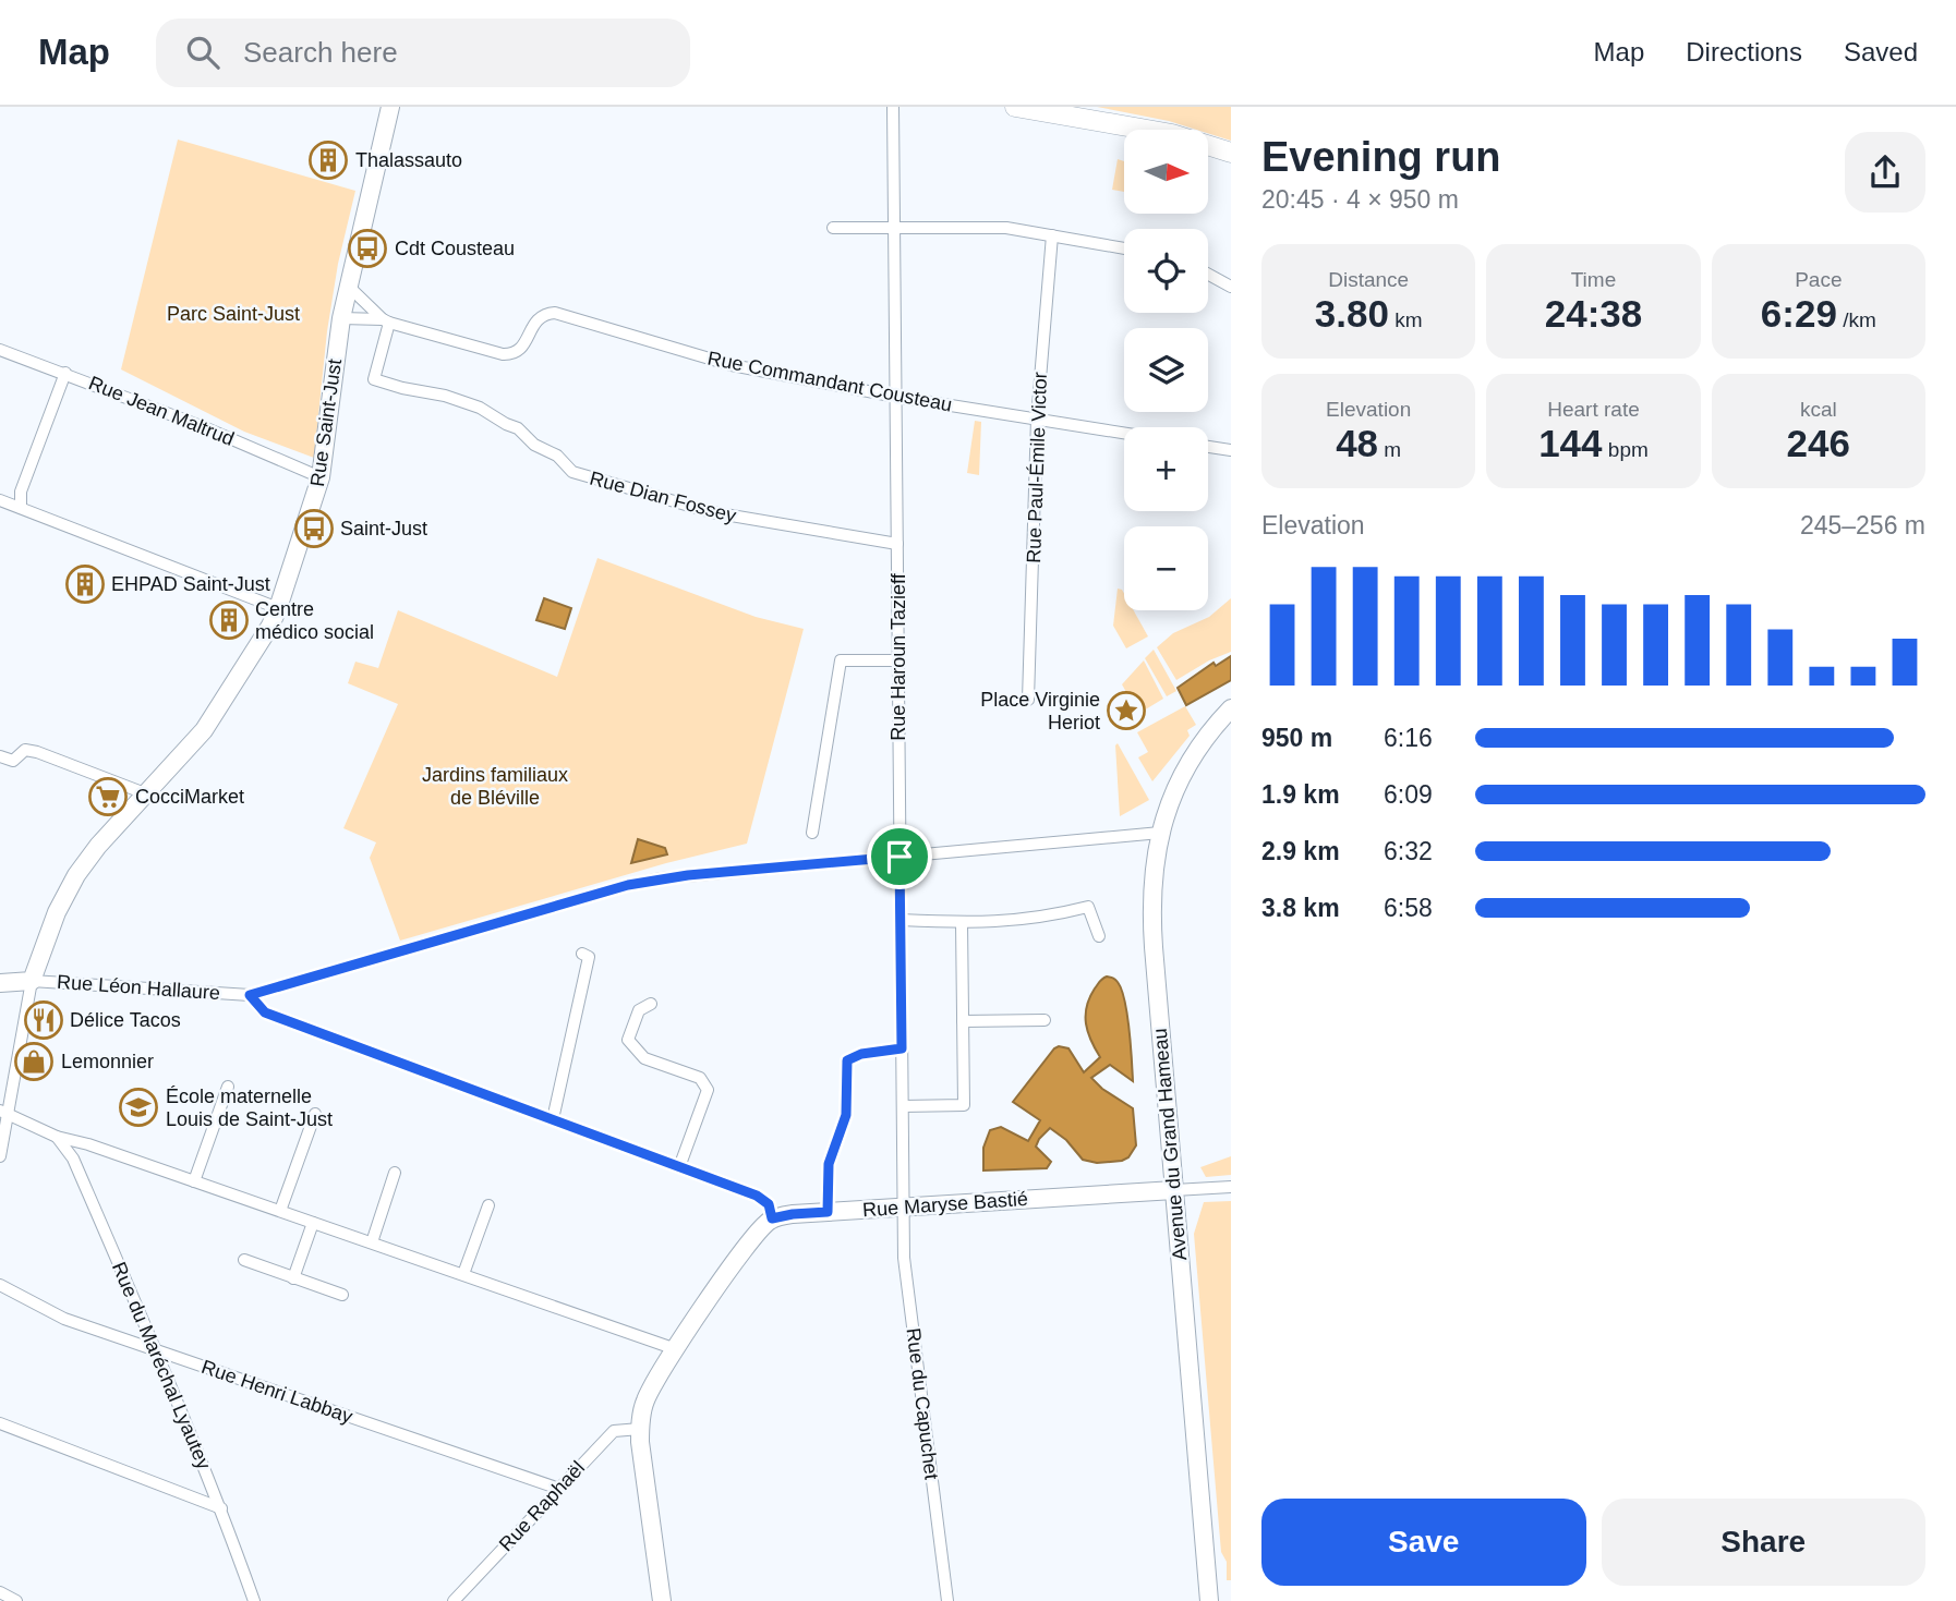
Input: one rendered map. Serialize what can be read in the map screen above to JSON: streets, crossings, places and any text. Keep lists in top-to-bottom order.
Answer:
{
  "streets": {
    "street": [
      "Rue Commandant Cousteau",
      "Rue Jean Maltrud",
      "Rue Saint-Just",
      "Rue Paul-Émile Victor",
      "Rue Dian Fossey",
      "Rue Haroun Tazieff",
      "Rue Léon Hallaure",
      "Avenue du Grand Hameau",
      "Rue Maryse Bastié",
      "Rue du Maréchal Lyautey",
      "Rue Henri Labbay",
      "Rue du Capuchet",
      "Rue Raphaël"
    ]
  },
  "crossings": [
    ["Rue Commandant Cousteau", "Rue Saint-Just"],
    ["Rue Commandant Cousteau", "Rue Paul-Émile Victor"],
    ["Rue Commandant Cousteau", "Rue Dian Fossey"],
    ["Rue Commandant Cousteau", "Rue Haroun Tazieff"],
    ["Rue Jean Maltrud", "Rue Saint-Just"],
    ["Rue Saint-Just", "Rue Léon Hallaure"],
    ["Rue Dian Fossey", "Rue Haroun Tazieff"],
    ["Rue Haroun Tazieff", "Rue Léon Hallaure"],
    ["Rue Haroun Tazieff", "Rue Maryse Bastié"],
    ["Rue Haroun Tazieff", "Rue du Capuchet"],
    ["Rue Léon Hallaure", "Avenue du Grand Hameau"],
    ["Avenue du Grand Hameau", "Rue Maryse Bastié"],
    ["Rue Maryse Bastié", "Rue du Capuchet"],
    ["Rue du Maréchal Lyautey", "Rue Henri Labbay"],
    ["Rue Henri Labbay", "Rue Raphaël"]
  ],
  "parks": ["Parc Saint-Just", "Jardins familiaux de Bléville"],
  "places": {
    "building": ["Thalassauto", "EHPAD Saint-Just", "Centre médico social"],
    "bus stop": ["Cdt Cousteau", "Saint-Just"],
    "place": ["Place Virginie Heriot"],
    "supermarket": ["CocciMarket"],
    "restaurant": ["Délice Tacos"],
    "shop": ["Lemonnier"],
    "school or university": ["École maternelle Louis de Saint-Just"]
  },
  "north": "right",
  "page": {
    "header": "Map",
    "search": "Search here",
    "nav": ["Map", "Directions", "Saved"],
    "heading": ["Evening run", "20:45 · 4 × 950 m"],
    "map_buttons": ["+", "−"],
    "stats": [
      ["Distance", "3.80 km"],
      ["Time", "24:38"],
      ["Pace", "6:29 /km"],
      ["Elevation", "48 m"],
      ["Heart rate", "144 bpm"],
      ["kcal", "246"]
    ],
    "chart": ["Elevation", "245–256 m"],
    "list": [
      {
        "name": "950 m",
        "note": "6:16"
      },
      {
        "name": "1.9 km",
        "note": "6:09"
      },
      {
        "name": "2.9 km",
        "note": "6:32"
      },
      {
        "name": "3.8 km",
        "note": "6:58"
      }
    ],
    "buttons": ["Save", "Share"]
  }
}
